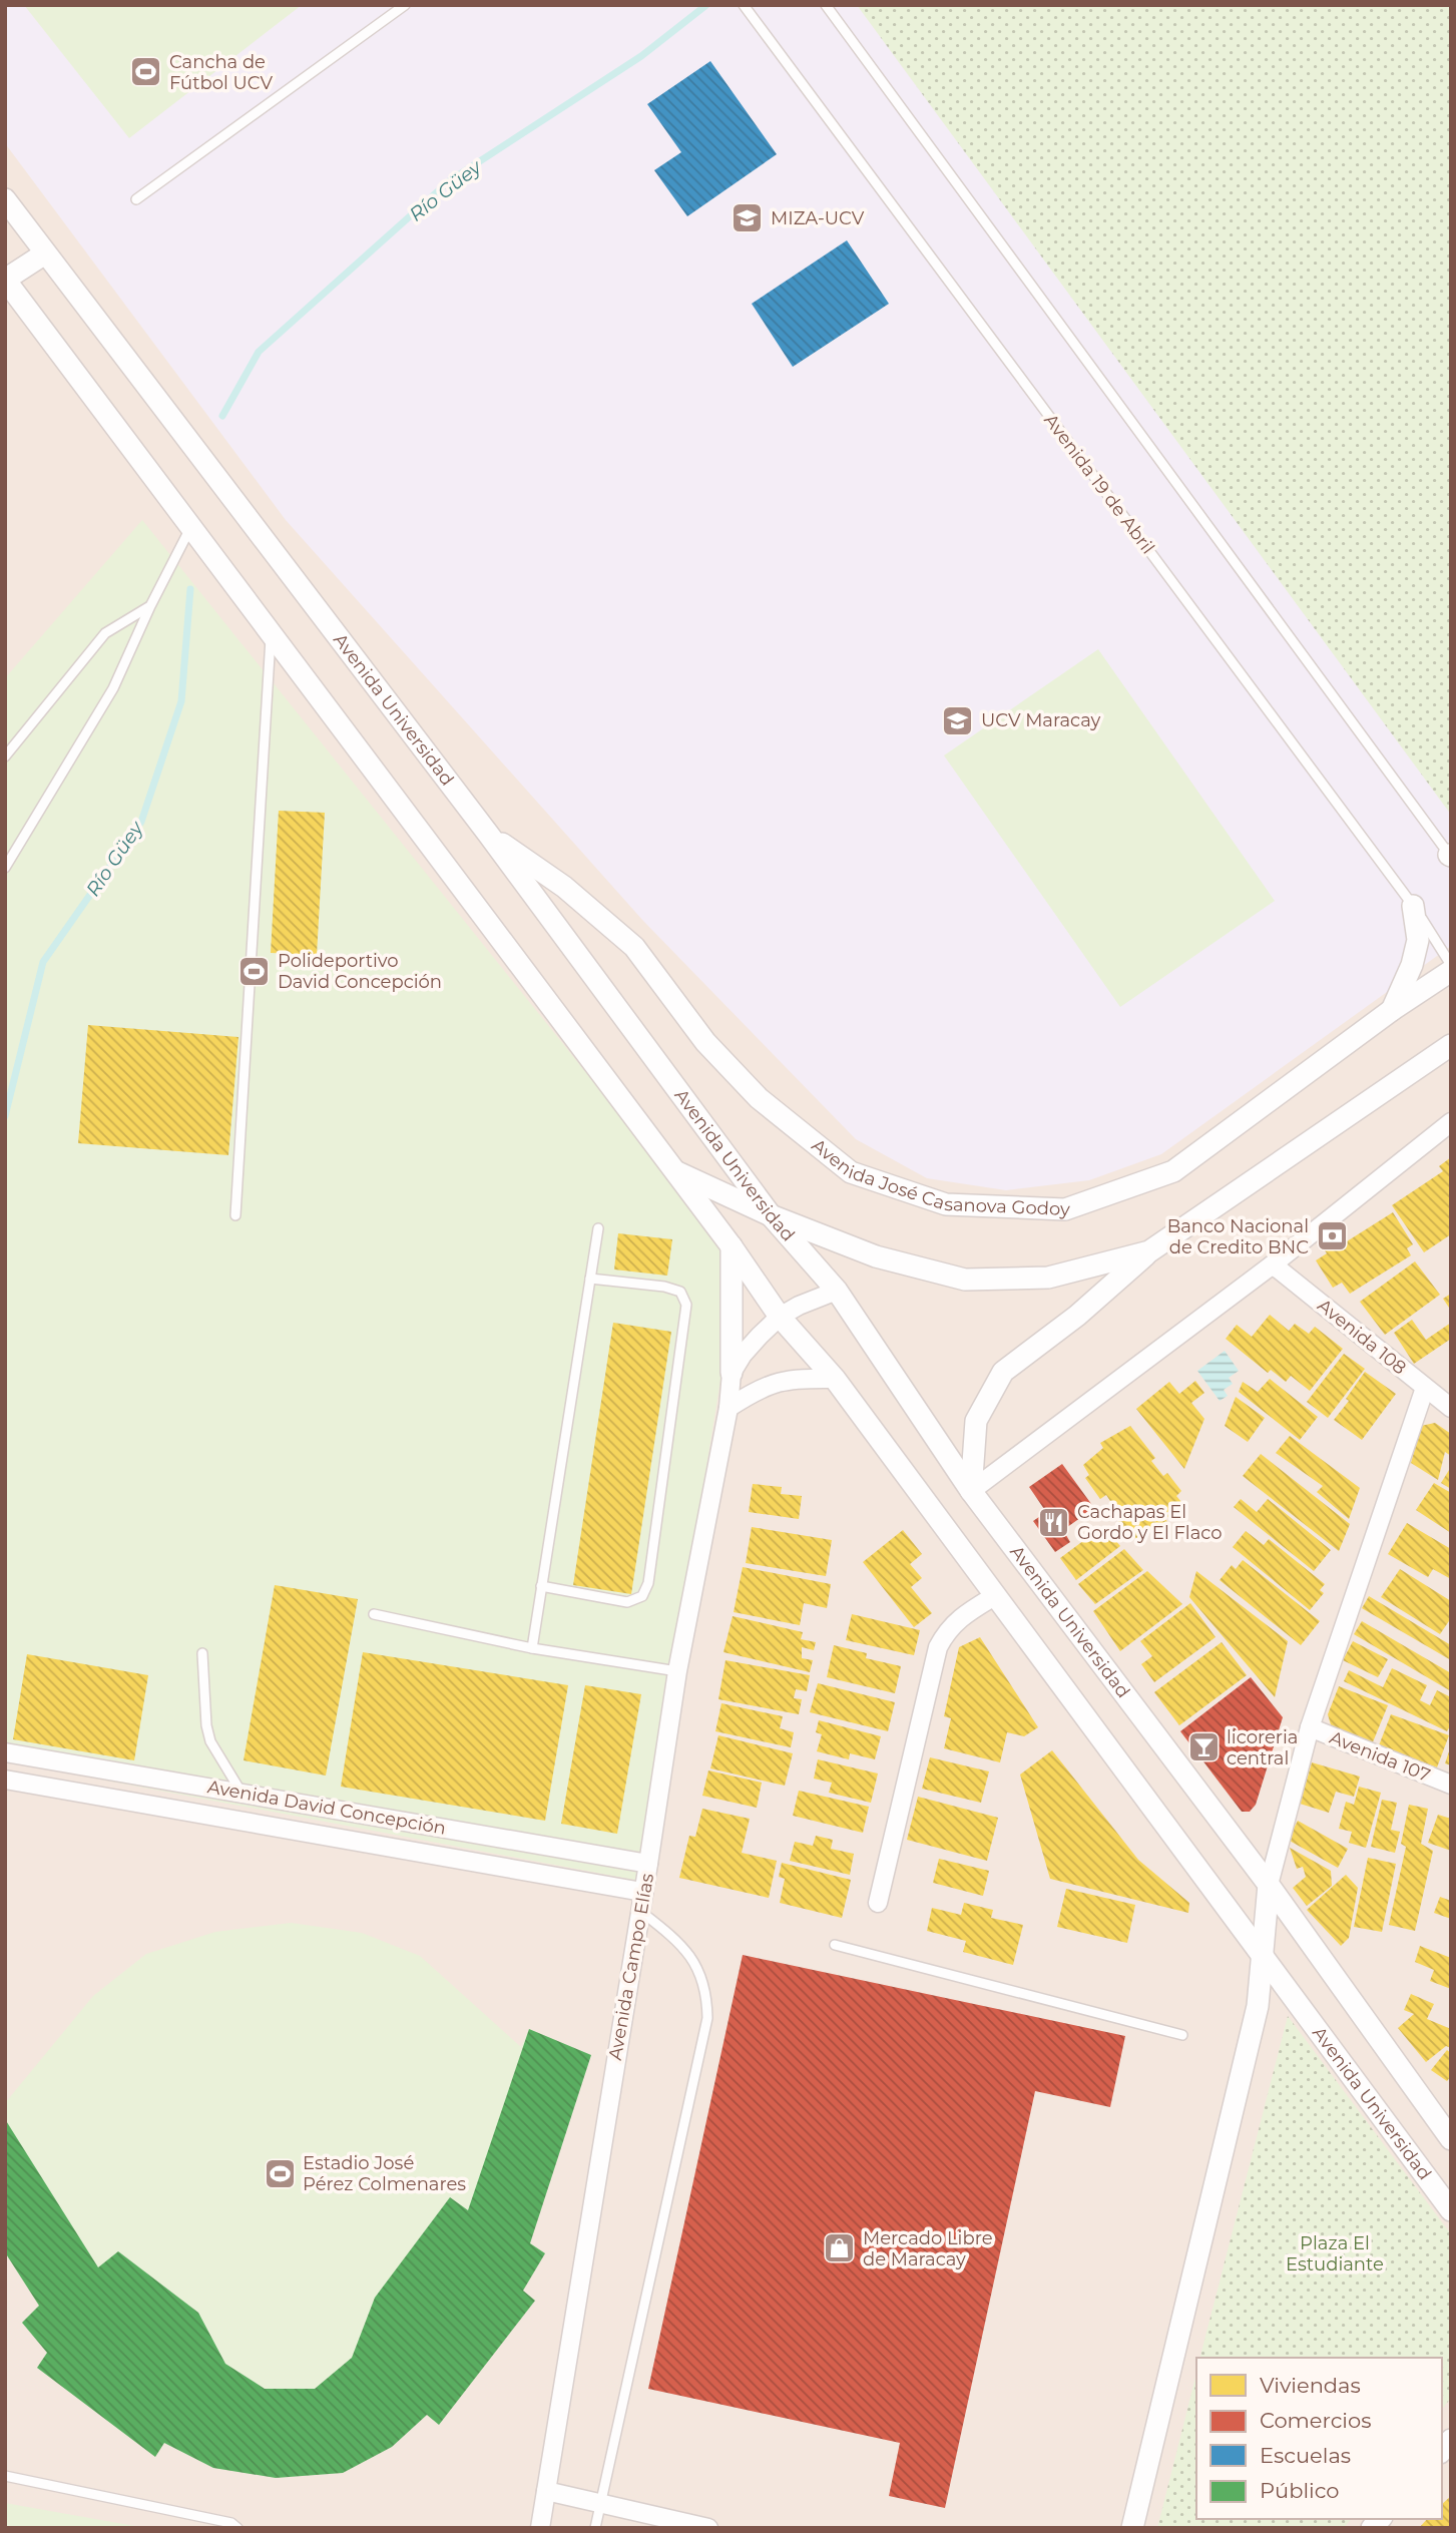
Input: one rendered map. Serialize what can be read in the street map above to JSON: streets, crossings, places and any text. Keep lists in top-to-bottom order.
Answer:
{
  "streets": {
    "street": [
      "Avenida Universidad",
      "Avenida José Casanova Godoy",
      "Avenida 108",
      "Avenida 107",
      "Avenida David Concepción",
      "Avenida Campo Elías"
    ],
    "lane": ["Avenida 19 de Abril"]
  },
  "crossings": [
    ["Avenida Universidad", "Avenida José Casanova Godoy"],
    ["Avenida David Concepción", "Avenida Campo Elías"]
  ],
  "water": ["Río Güey"],
  "parks": ["Plaza El Estudiante"],
  "places": {
    "sports": ["Cancha de Fútbol UCV", "Polideportivo David Concepción", "Estadio José Pérez Colmenares"],
    "school or university": ["MIZA-UCV", "UCV Maracay"],
    "bank": ["Banco Nacional de Credito BNC"],
    "restaurant": ["Cachapas El Gordo y El Flaco"],
    "bar": ["licoreria central"],
    "shop": ["Mercado Libre de Maracay"]
  },
  "legend": [
    "Viviendas",
    "Comercios",
    "Escuelas",
    "Público"
  ]
}
